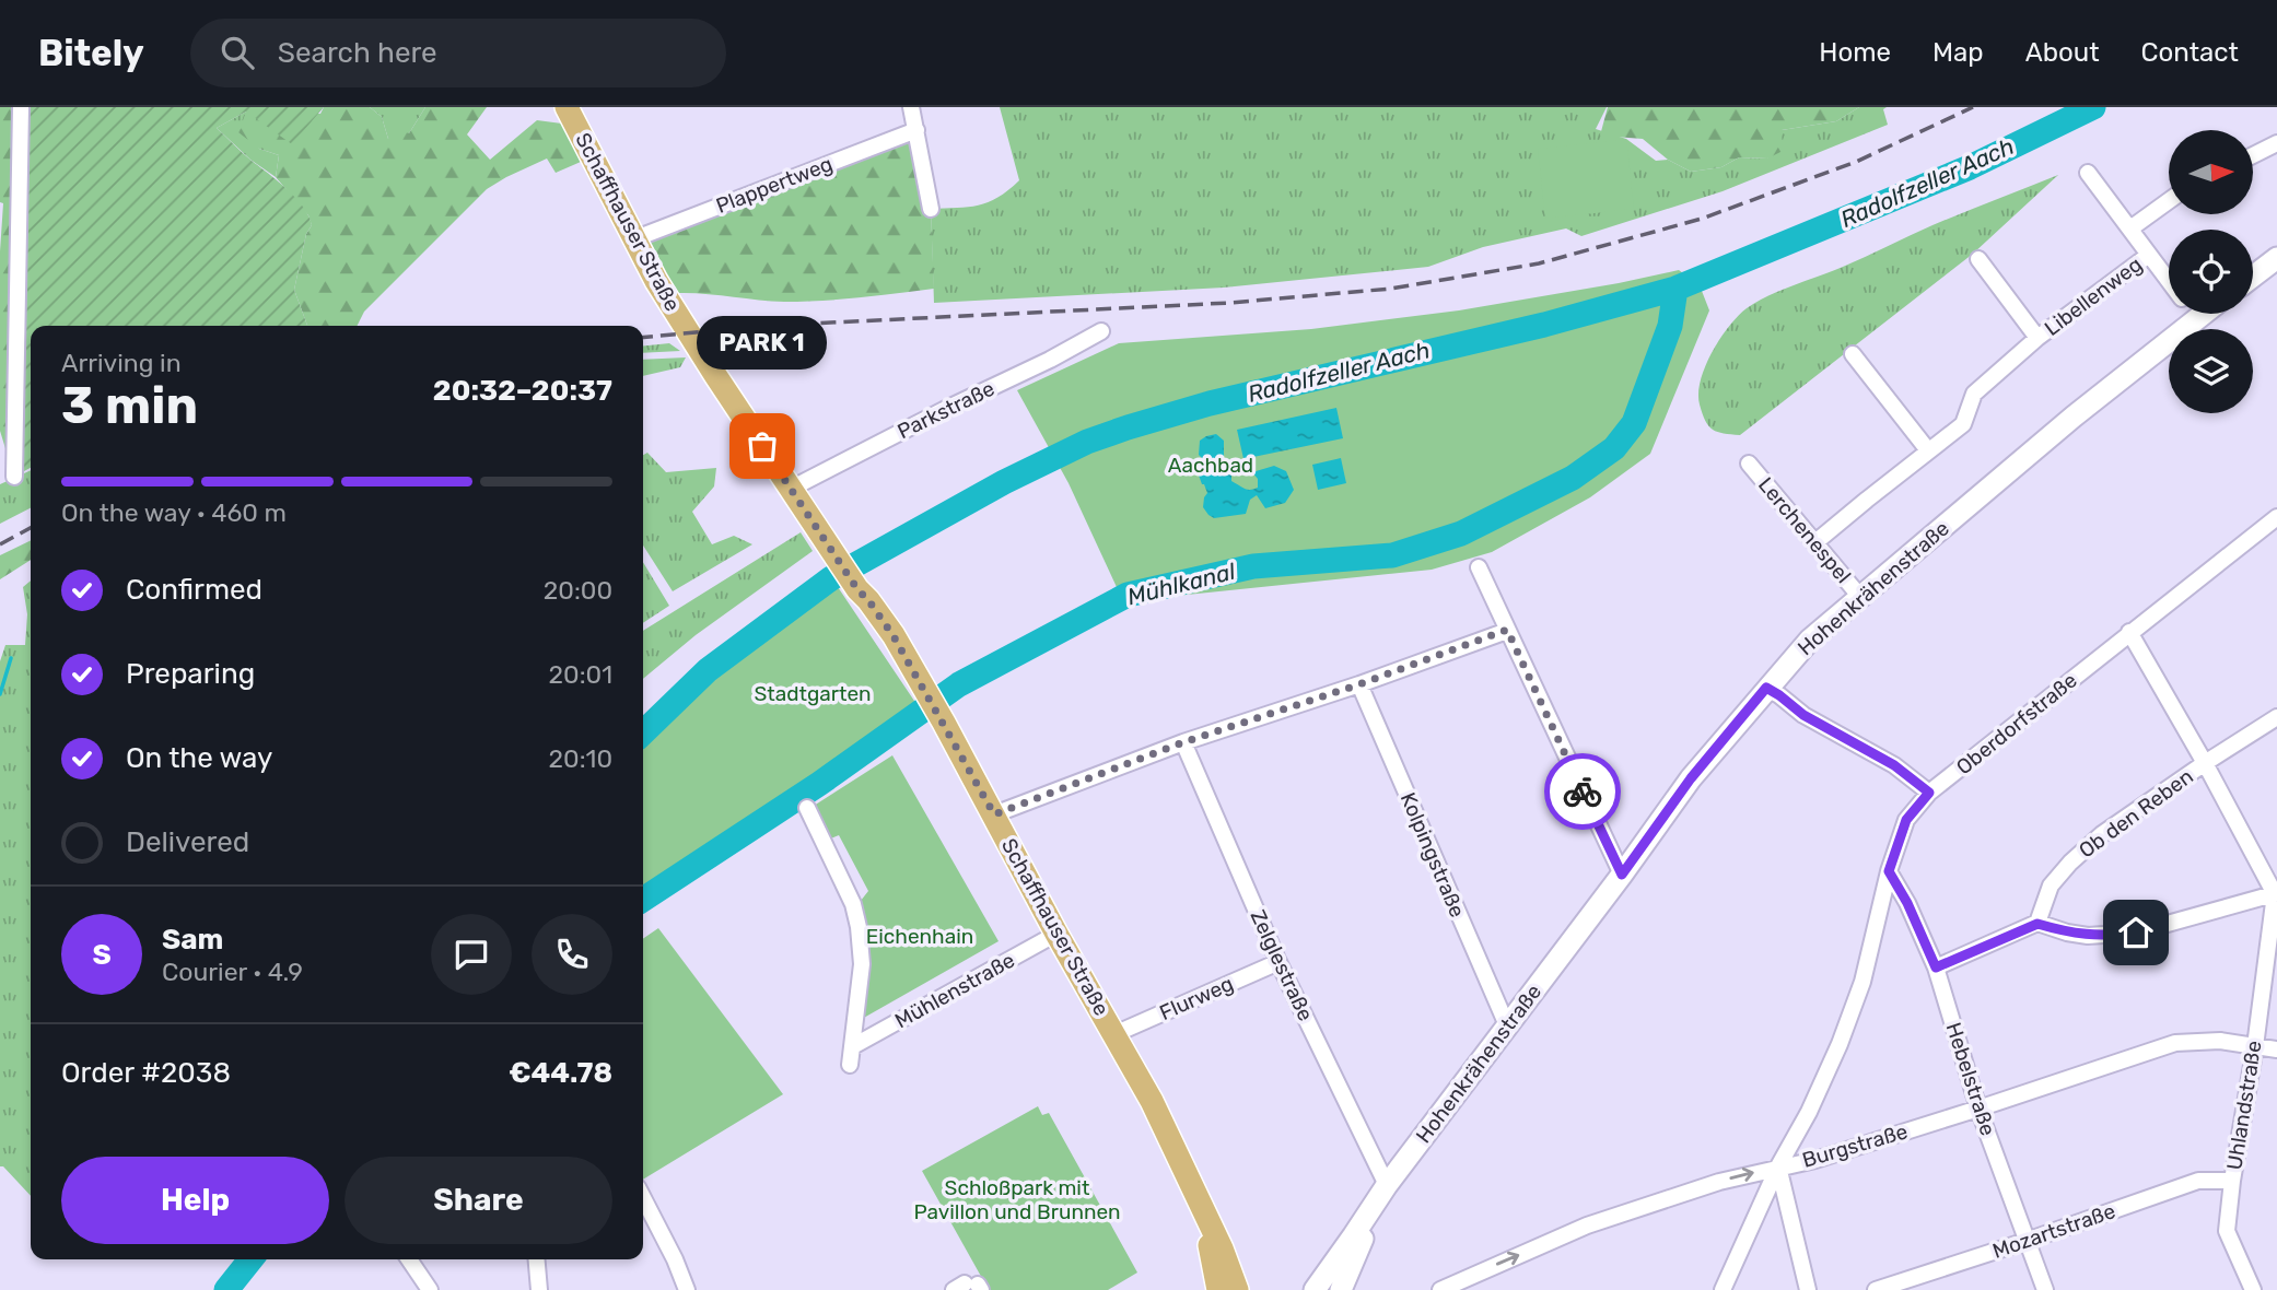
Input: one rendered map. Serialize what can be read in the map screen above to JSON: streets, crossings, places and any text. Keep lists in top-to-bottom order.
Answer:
{
  "streets": {
    "main road": ["Schaffhauser Straße", "Hohenkrähenstraße"],
    "street": [
      "Plappertweg",
      "Libellenweg",
      "Parkstraße",
      "Lerchenespel",
      "Oberdorfstraße",
      "Ob den Reben",
      "Kolpingstraße",
      "Zelglestraße",
      "Mühlenstraße",
      "Flurweg",
      "Hebelstraße",
      "Uhlandstraße",
      "Burgstraße",
      "Mozartstraße"
    ]
  },
  "crossings": [
    ["Plappertweg", "Schaffhauser Straße"],
    ["Schaffhauser Straße", "Parkstraße"],
    ["Schaffhauser Straße", "Mühlenstraße"],
    ["Schaffhauser Straße", "Flurweg"],
    ["Libellenweg", "Lerchenespel"],
    ["Lerchenespel", "Hohenkrähenstraße"],
    ["Hohenkrähenstraße", "Kolpingstraße"],
    ["Hohenkrähenstraße", "Zelglestraße"],
    ["Oberdorfstraße", "Hebelstraße"],
    ["Oberdorfstraße", "Burgstraße"],
    ["Zelglestraße", "Flurweg"],
    ["Hebelstraße", "Burgstraße"],
    ["Hebelstraße", "Mozartstraße"],
    ["Uhlandstraße", "Burgstraße"],
    ["Uhlandstraße", "Mozartstraße"]
  ],
  "one_way": ["Burgstraße"],
  "water": ["Radolfzeller Aach", "Mühlkanal"],
  "parks": [
    "Aachbad",
    "Stadtgarten",
    "Eichenhain",
    "Schloßpark mit Pavillon und Brunnen"
  ],
  "places": ["PARK 1"],
  "north": "right",
  "page": {
    "header": "Bitely",
    "search": "Search here",
    "nav": [
      "Home",
      "Map",
      "About",
      "Contact"
    ],
    "bubble": "PARK 1",
    "heading": ["3 min", "Arriving in", "20:32–20:37"],
    "panel": [
      "Sam",
      "Courier · 4.9",
      "Order #2038",
      "€44.78"
    ],
    "bar": "On the way · 460 m",
    "list": [
      ["Confirmed", "20:00"],
      ["Preparing", "20:01"],
      ["On the way", "20:10"],
      "Delivered"
    ],
    "round": "S",
    "buttons": ["Help", "Share"]
  }
}
